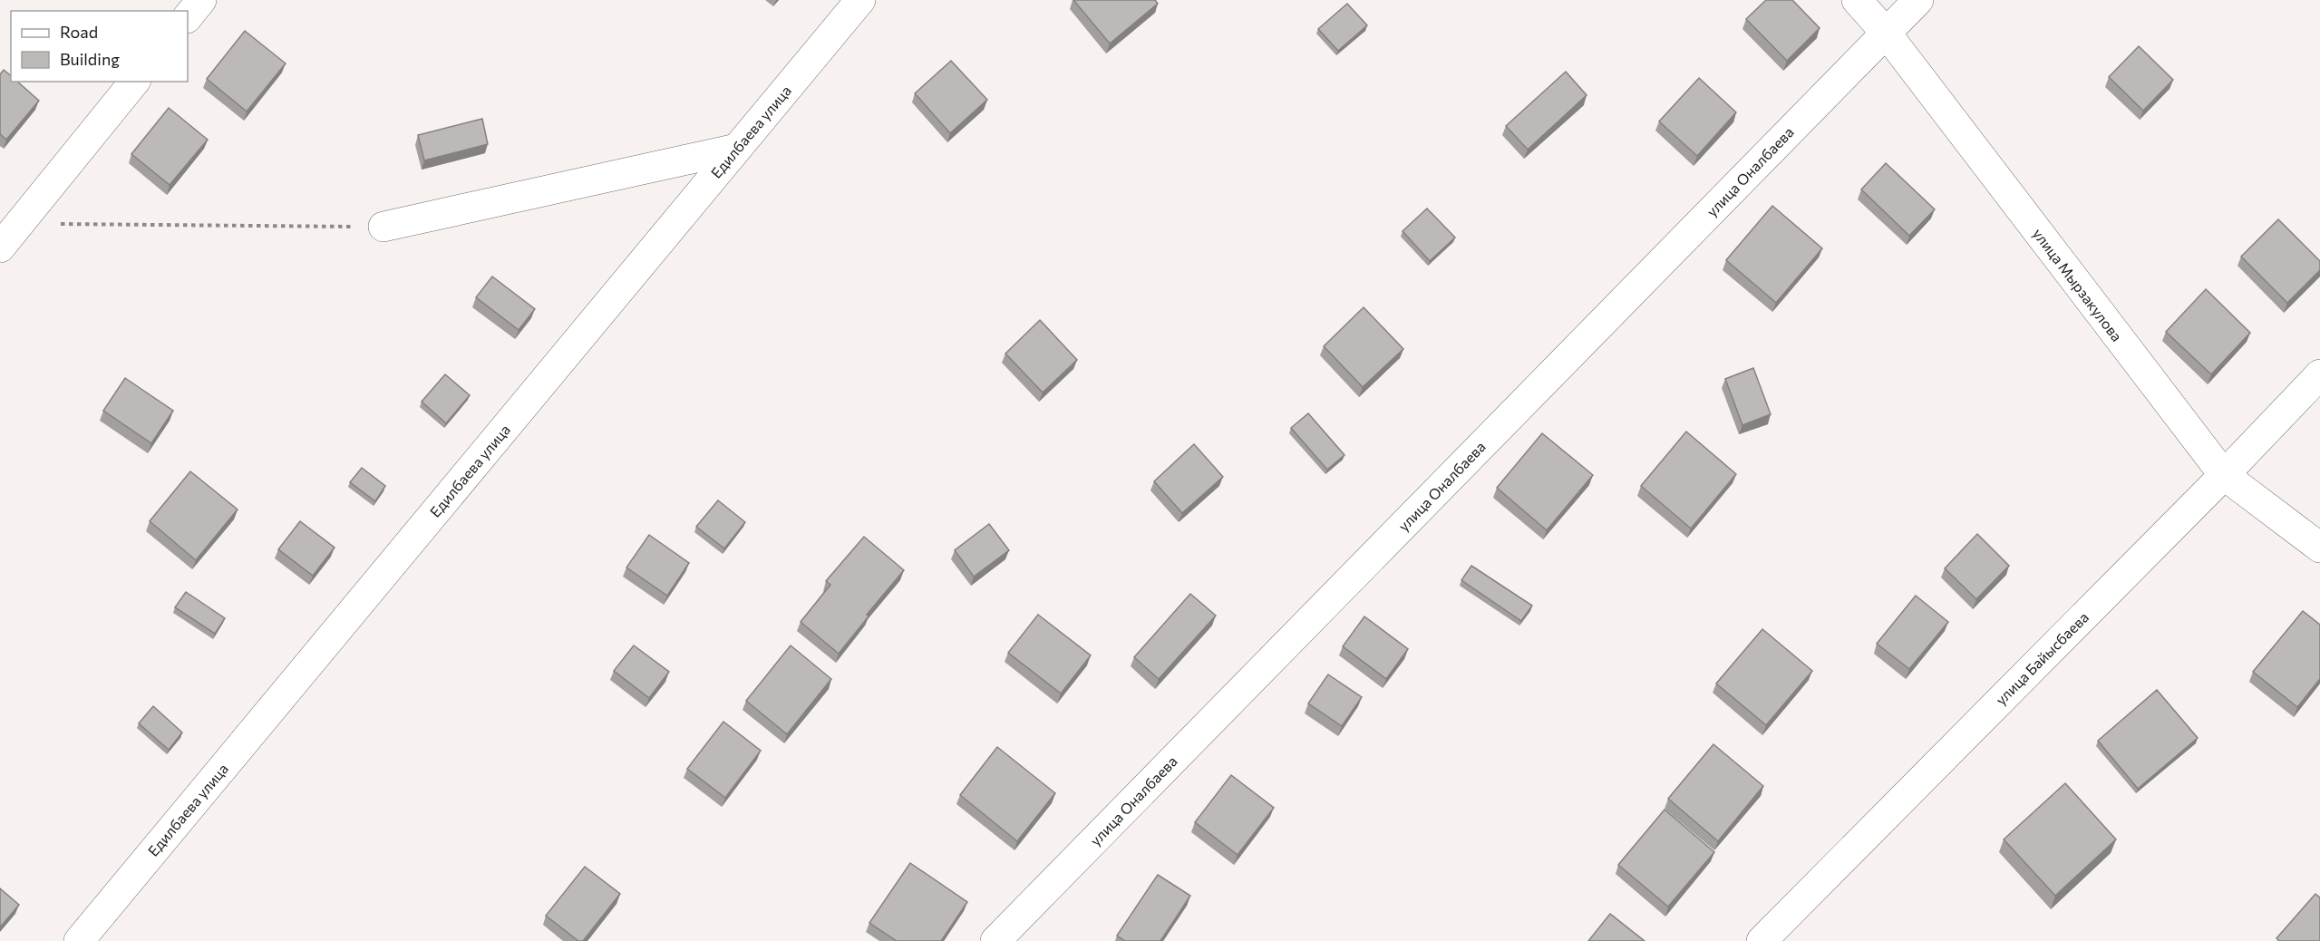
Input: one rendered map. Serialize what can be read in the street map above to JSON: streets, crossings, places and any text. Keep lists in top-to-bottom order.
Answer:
{
  "streets": {
    "street": [
      "Едилбаева улица",
      "улица Оналбаева",
      "улица Мырзакулова",
      "улица Байысбаева"
    ]
  },
  "crossings": [
    ["улица Оналбаева", "улица Мырзакулова"],
    ["улица Мырзакулова", "улица Байысбаева"]
  ],
  "legend": ["Road", "Building"]
}
